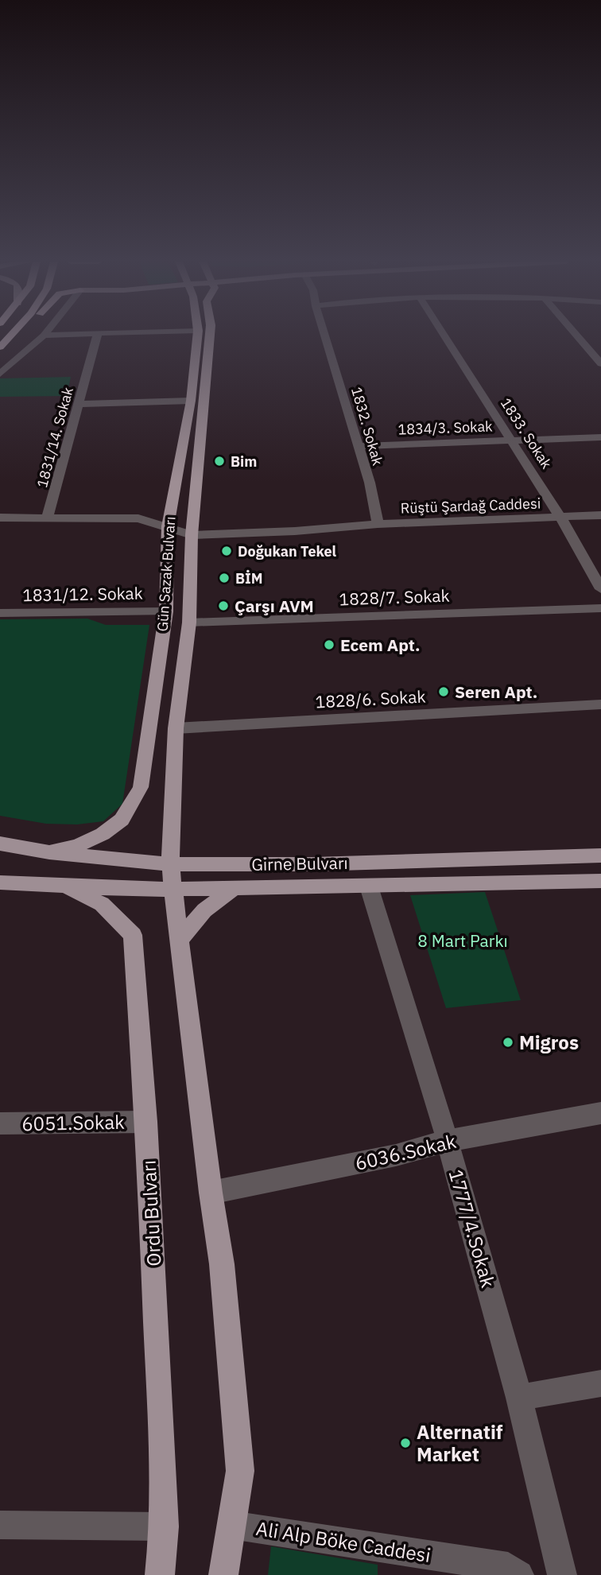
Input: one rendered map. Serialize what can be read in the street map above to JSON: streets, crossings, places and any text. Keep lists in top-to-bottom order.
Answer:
{
  "streets": {
    "main road": ["Gün Sazak Bulvarı", "Girne Bulvarı", "Ordu Bulvarı"],
    "street": [
      "1832. Sokak",
      "1834/3. Sokak",
      "1833. Sokak",
      "1831/14. Sokak",
      "Rüştü Şardağ Caddesi",
      "1831/12. Sokak",
      "1828/7. Sokak",
      "1828/6. Sokak",
      "6051.Sokak",
      "6036.Sokak",
      "1777/4.Sokak",
      "Ali Alp Böke Caddesi"
    ]
  },
  "crossings": [
    ["1832. Sokak", "1834/3. Sokak"],
    ["1832. Sokak", "Rüştü Şardağ Caddesi"],
    ["1834/3. Sokak", "1833. Sokak"],
    ["1833. Sokak", "Rüştü Şardağ Caddesi"],
    ["1831/14. Sokak", "Rüştü Şardağ Caddesi"],
    ["Rüştü Şardağ Caddesi", "Gün Sazak Bulvarı"],
    ["Gün Sazak Bulvarı", "1831/12. Sokak"],
    ["Gün Sazak Bulvarı", "1828/7. Sokak"],
    ["Gün Sazak Bulvarı", "1828/6. Sokak"],
    ["Gün Sazak Bulvarı", "Girne Bulvarı"],
    ["Girne Bulvarı", "Ordu Bulvarı"],
    ["Girne Bulvarı", "1777/4.Sokak"],
    ["6051.Sokak", "Ordu Bulvarı"],
    ["6036.Sokak", "1777/4.Sokak"]
  ],
  "parks": ["8 Mart Parkı"],
  "places": [
    "Bim",
    "Doğukan Tekel",
    "BİM",
    "Çarşı AVM",
    "Ecem Apt.",
    "Seren Apt.",
    "Migros",
    "Alternatif Market"
  ]
}
